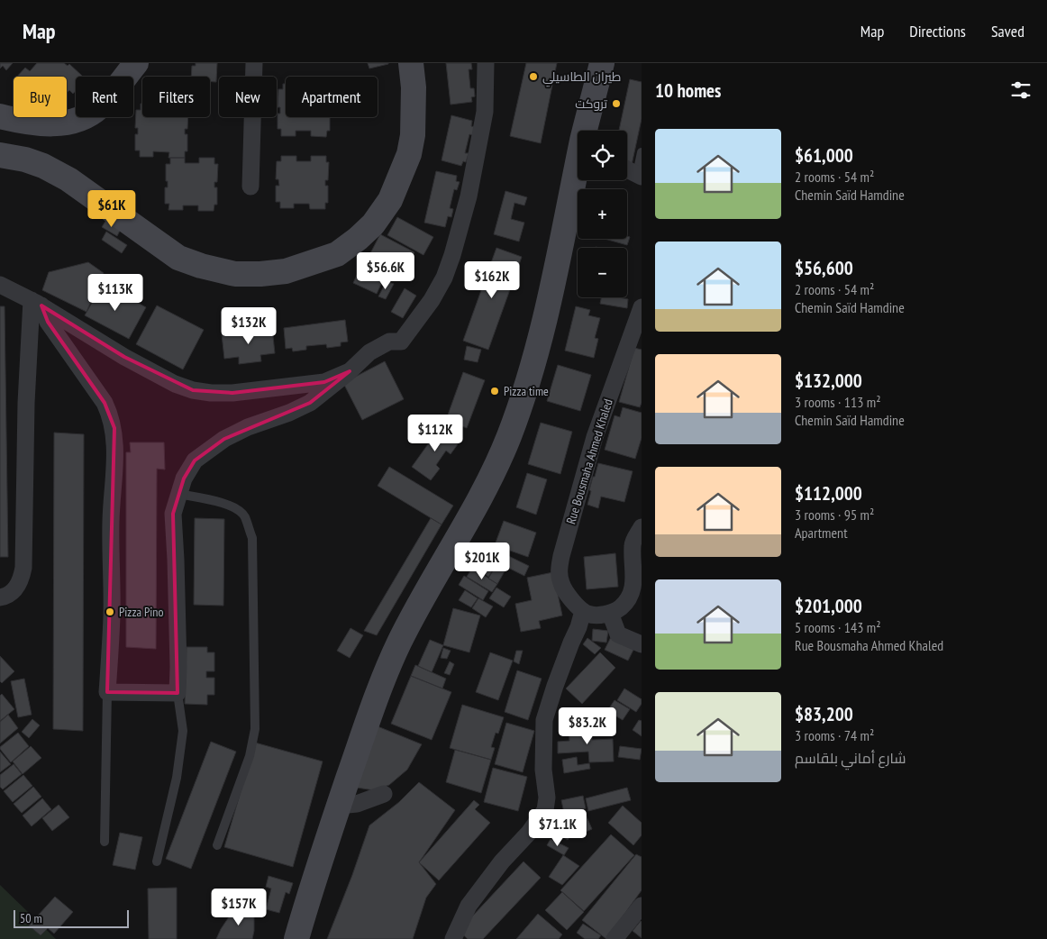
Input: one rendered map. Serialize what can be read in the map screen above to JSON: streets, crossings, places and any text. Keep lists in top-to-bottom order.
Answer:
{
  "streets": {
    "street": ["Rue Bousmaha Ahmed Khaled"]
  },
  "places": [
    "طيران الطاسيلي",
    "تروكت",
    "Pizza time",
    "Pizza Pino"
  ],
  "scale_bar": "50 m",
  "page": {
    "header": "Map",
    "nav": ["Map", "Directions", "Saved"],
    "heading": "10 homes",
    "chip": [
      "Buy",
      "Rent",
      "Filters",
      "New",
      "Apartment"
    ],
    "list": [
      {
        "name": "$61,000",
        "note": "2 rooms · 54 m² · Chemin Saïd Hamdine"
      },
      {
        "name": "$56,600",
        "note": "2 rooms · 54 m² · Chemin Saïd Hamdine"
      },
      {
        "name": "$132,000",
        "note": "3 rooms · 113 m² · Chemin Saïd Hamdine"
      },
      {
        "name": "$112,000",
        "note": "3 rooms · 95 m² · Apartment"
      },
      {
        "name": "$201,000",
        "note": "5 rooms · 143 m² · Rue Bousmaha Ahmed Khaled"
      },
      {
        "name": "$83,200",
        "note": "3 rooms · 74 m² · شارع أماني بلقاسم"
      }
    ],
    "map_buttons": ["+", "−"],
    "price": [
      "$61K",
      "$56.6K",
      "$162K",
      "$113K",
      "$132K",
      "$112K",
      "$201K",
      "$83.2K",
      "$71.1K",
      "$157K"
    ],
    "scale": "50 m"
  }
}
